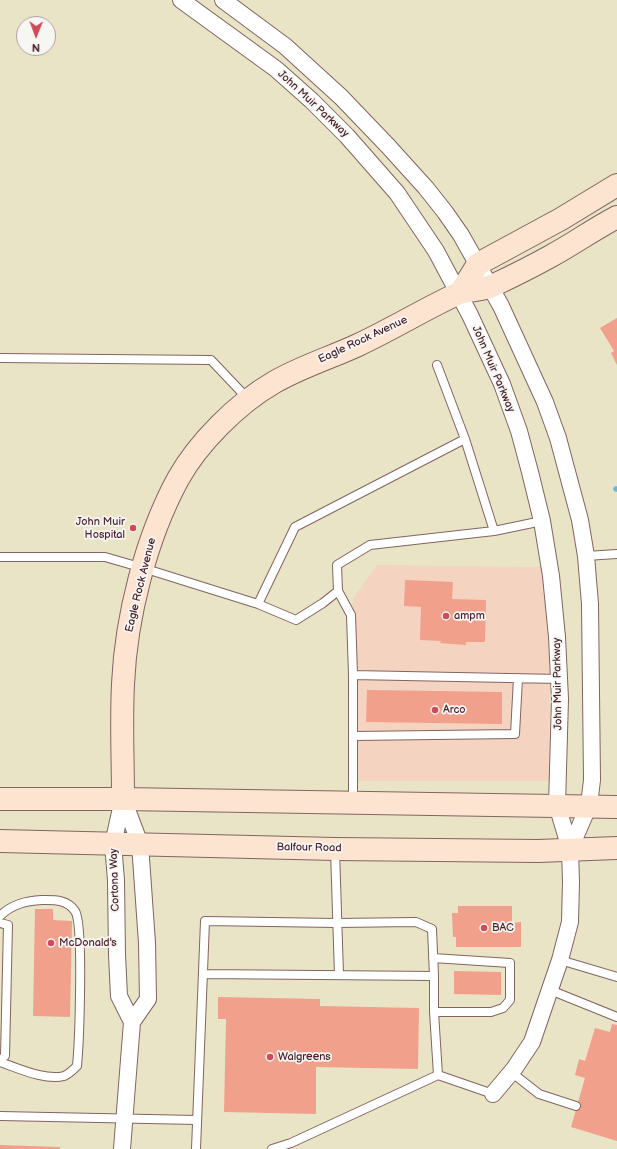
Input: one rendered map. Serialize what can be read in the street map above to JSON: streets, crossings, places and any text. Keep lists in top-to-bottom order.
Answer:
{
  "streets": {
    "main road": ["Eagle Rock Avenue", "Balfour Road"],
    "street": ["John Muir Parkway", "Cortona Way"]
  },
  "crossings": [
    ["John Muir Parkway", "Eagle Rock Avenue"],
    ["John Muir Parkway", "Balfour Road"],
    ["Eagle Rock Avenue", "Cortona Way"],
    ["Balfour Road", "Cortona Way"]
  ],
  "places": [
    "John Muir Hospital",
    "ampm",
    "Arco",
    "BAC",
    "McDonald's",
    "Walgreens"
  ],
  "north": "bottom"
}
